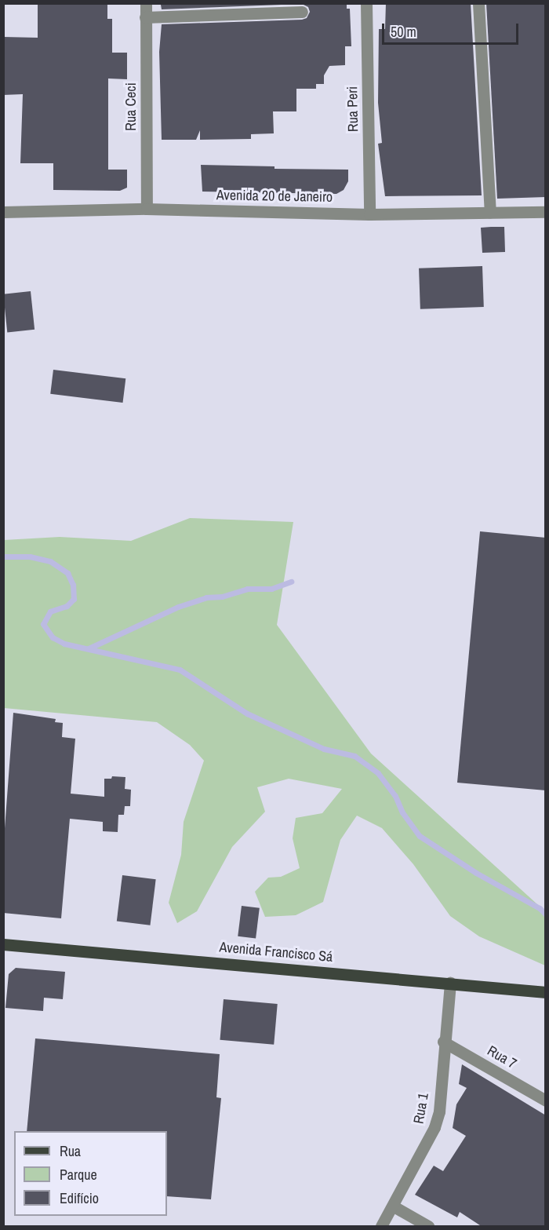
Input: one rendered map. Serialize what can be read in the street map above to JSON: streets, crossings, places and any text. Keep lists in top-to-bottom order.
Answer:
{
  "streets": {
    "main road": ["Avenida Francisco Sá"],
    "street": [
      "Rua Ceci",
      "Rua Peri",
      "Avenida 20 de Janeiro",
      "Rua 7",
      "Rua 1"
    ]
  },
  "crossings": [
    ["Rua Ceci", "Avenida 20 de Janeiro"],
    ["Rua Peri", "Avenida 20 de Janeiro"],
    ["Avenida Francisco Sá", "Rua 1"],
    ["Rua 7", "Rua 1"]
  ],
  "legend": ["Rua", "Parque", "Edifício"],
  "scale_bar": "50 m"
}
